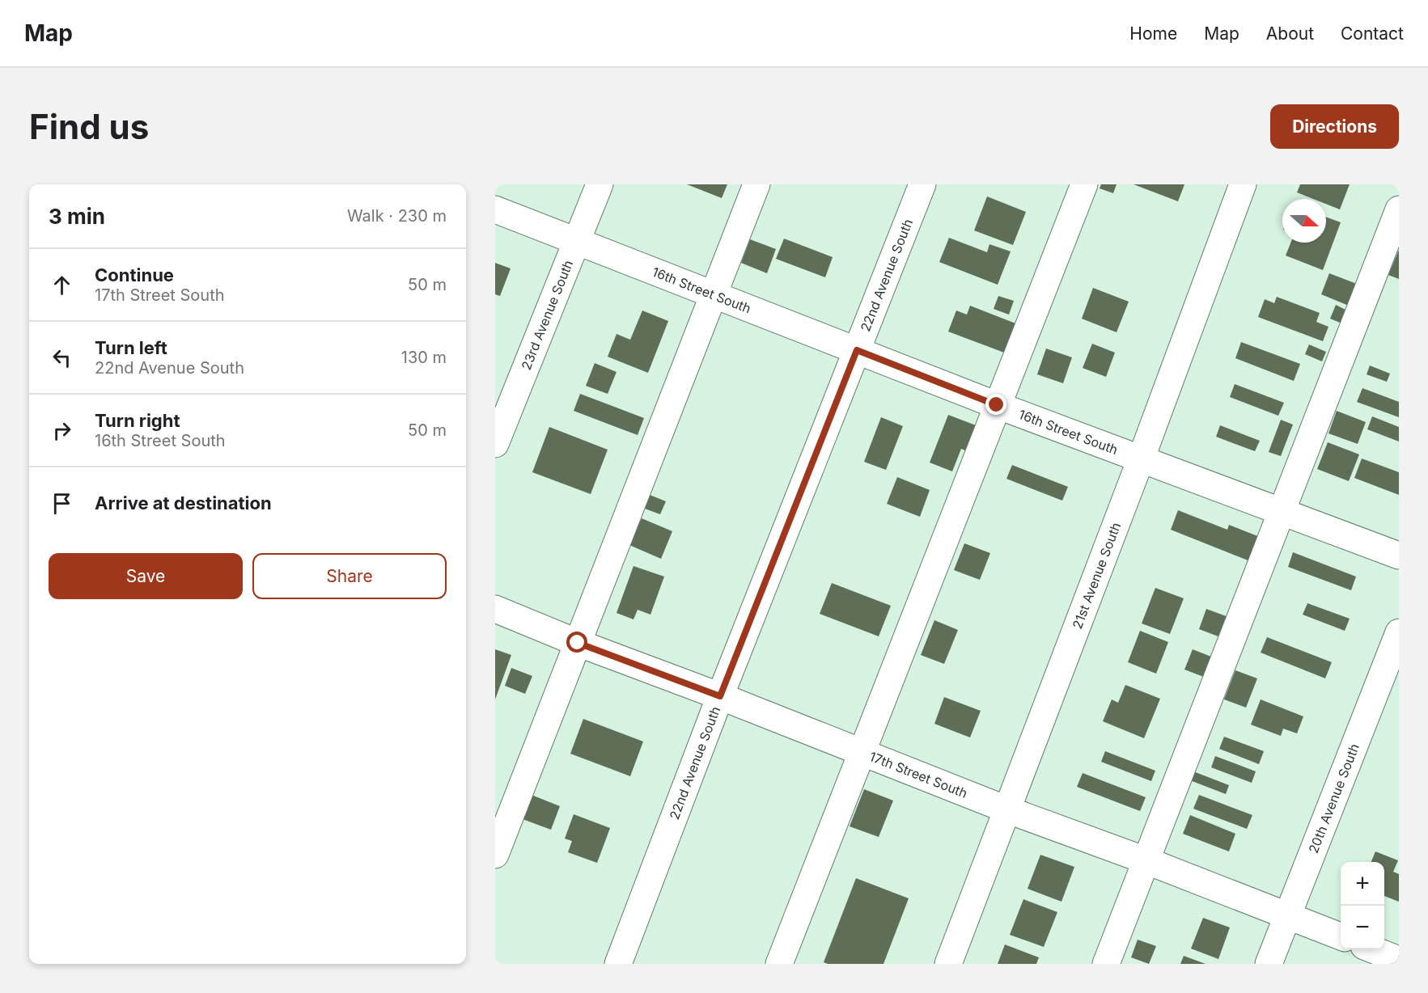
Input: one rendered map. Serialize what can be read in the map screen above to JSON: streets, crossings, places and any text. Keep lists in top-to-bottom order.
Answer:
{
  "streets": {
    "street": [
      "22nd Avenue South",
      "16th Street South",
      "23rd Avenue South",
      "21st Avenue South",
      "17th Street South",
      "20th Avenue South"
    ]
  },
  "crossings": [
    ["22nd Avenue South", "16th Street South"],
    ["22nd Avenue South", "17th Street South"],
    ["16th Street South", "23rd Avenue South"],
    ["16th Street South", "21st Avenue South"],
    ["21st Avenue South", "17th Street South"],
    ["17th Street South", "20th Avenue South"]
  ],
  "north": "right",
  "page": {
    "header": "Map",
    "nav": [
      "Home",
      "Map",
      "About",
      "Contact"
    ],
    "buttons": [
      "Directions",
      ["Save", "Share"]
    ],
    "title": "Find us",
    "heading": ["3 min", "Walk · 230 m"],
    "list": [
      ["Continue", "17th Street South", "50 m"],
      ["Turn left", "22nd Avenue South", "130 m"],
      ["Turn right", "16th Street South", "50 m"],
      "Arrive at destination"
    ],
    "map_buttons": ["+", "−"]
  }
}
